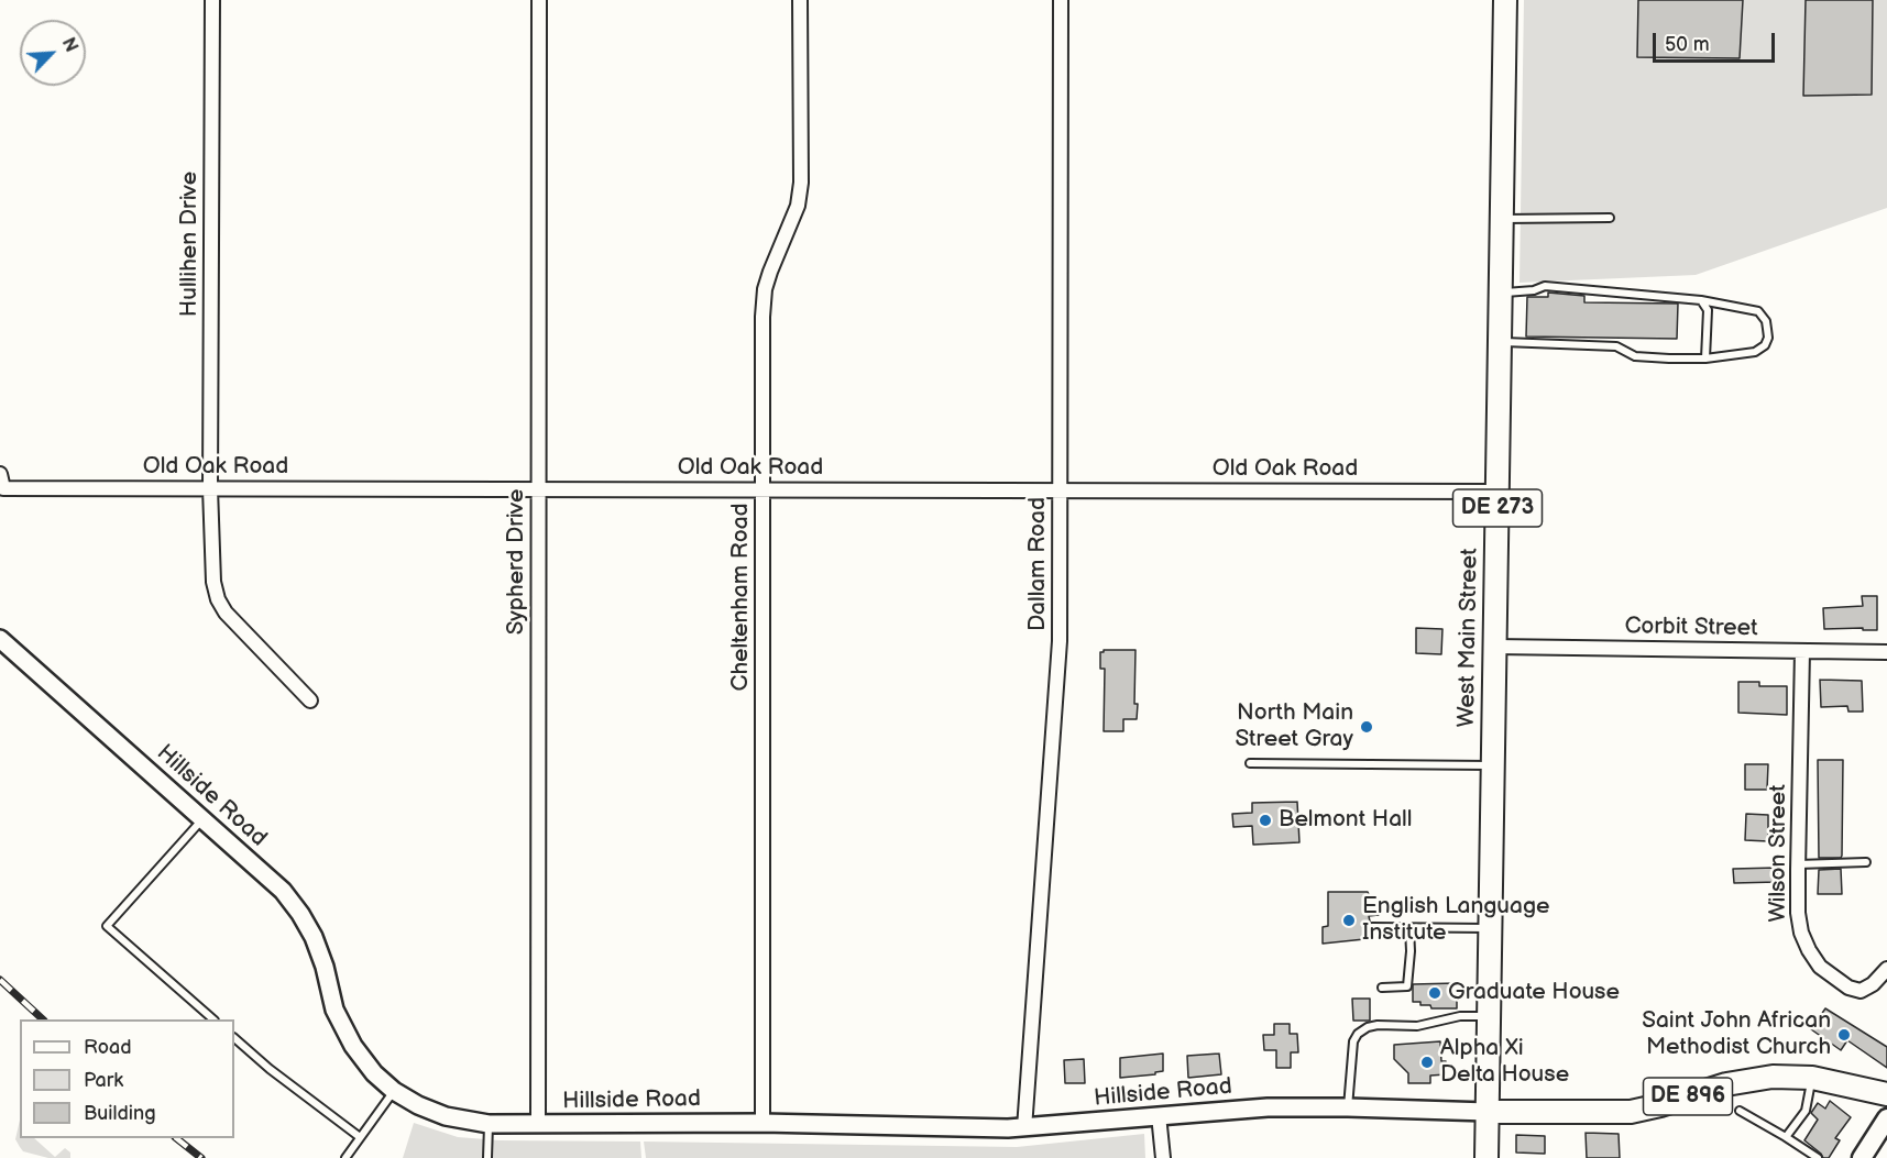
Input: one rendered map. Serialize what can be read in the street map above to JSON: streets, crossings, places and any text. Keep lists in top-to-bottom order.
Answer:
{
  "streets": {
    "main road": ["DE 273", "West Main Street", "DE 896"],
    "street": [
      "Hullihen Drive",
      "Old Oak Road",
      "Sypherd Drive",
      "Dallam Road",
      "Cheltenham Road",
      "Corbit Street",
      "Hillside Road",
      "Wilson Street"
    ]
  },
  "crossings": [
    ["Hullihen Drive", "Old Oak Road"],
    ["Old Oak Road", "Sypherd Drive"],
    ["Old Oak Road", "Dallam Road"],
    ["Old Oak Road", "Cheltenham Road"],
    ["Old Oak Road", "West Main Street"],
    ["Sypherd Drive", "Hillside Road"],
    ["Dallam Road", "Hillside Road"],
    ["Cheltenham Road", "Hillside Road"],
    ["Corbit Street", "West Main Street"],
    ["Corbit Street", "Wilson Street"],
    ["West Main Street", "Hillside Road"],
    ["West Main Street", "DE 896"],
    ["Hillside Road", "DE 896"]
  ],
  "places": [
    "North Main Street Gray",
    "Belmont Hall",
    "English Language Institute",
    "Graduate House",
    "Saint John African Methodist Church",
    "Alpha Xi Delta House"
  ],
  "legend": ["Road", "Park", "Building"],
  "scale_bar": "50 m",
  "north": "top right"
}
